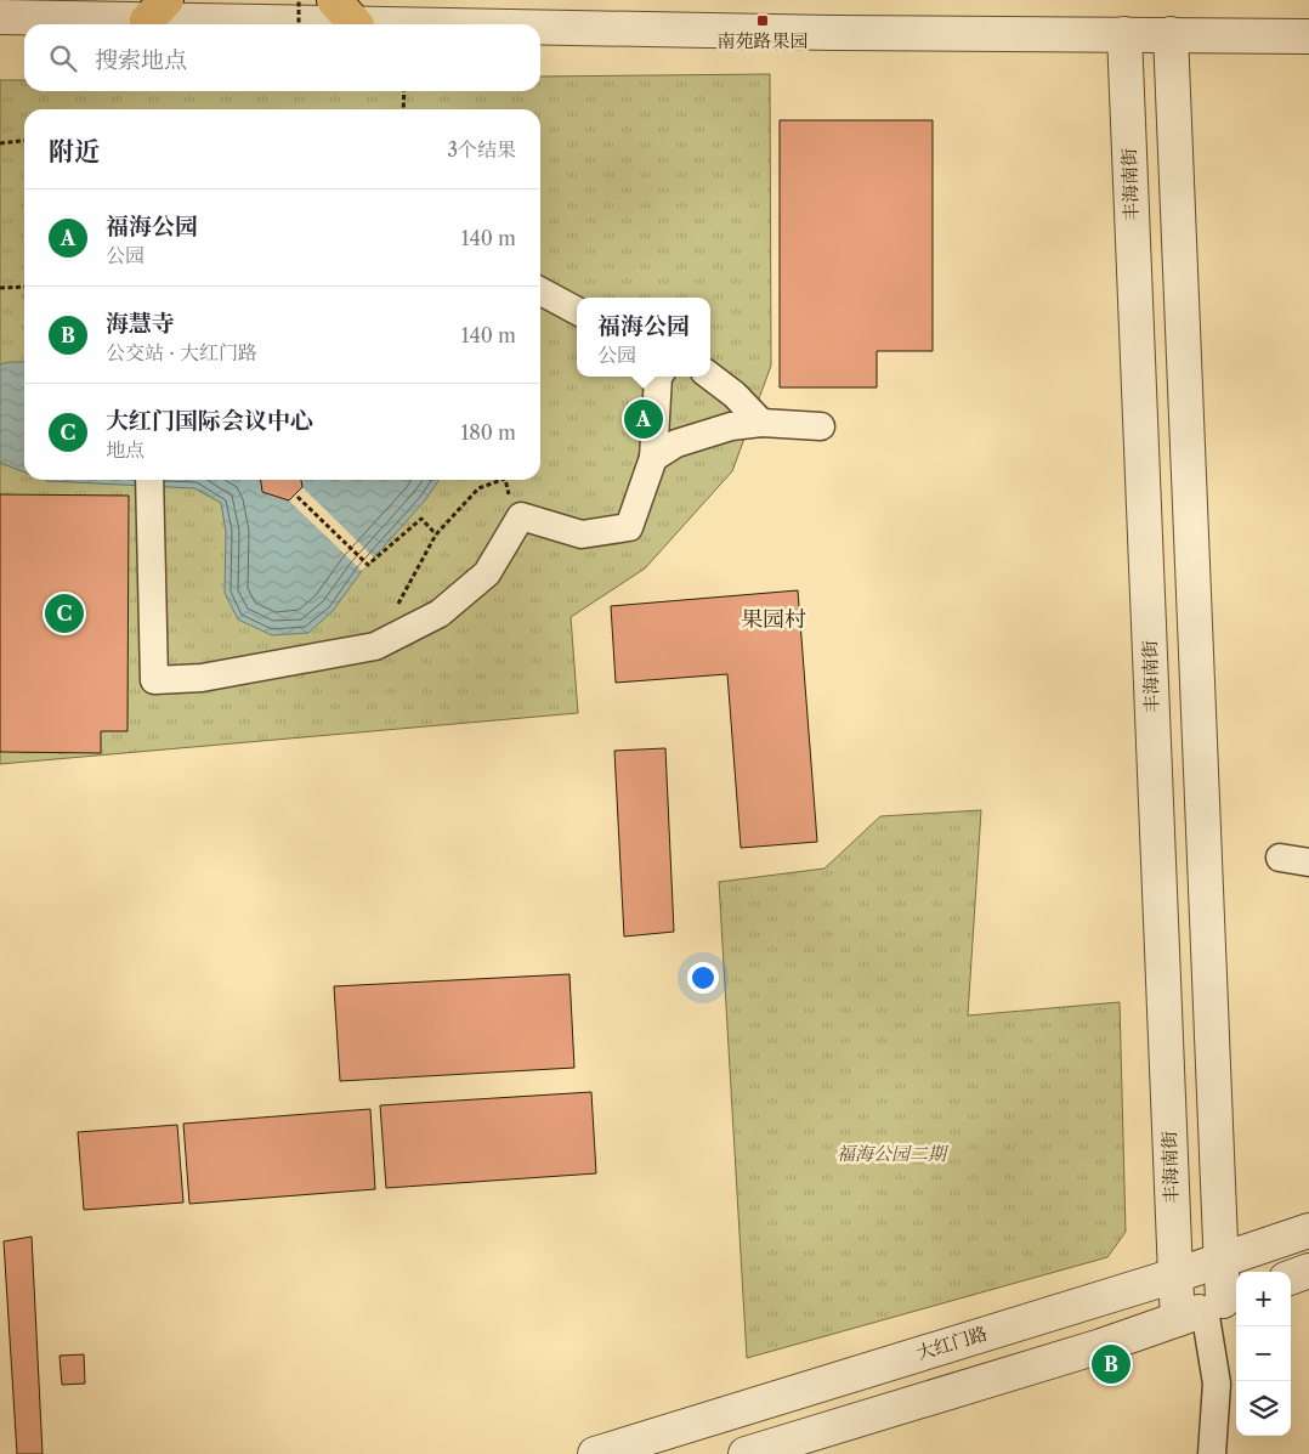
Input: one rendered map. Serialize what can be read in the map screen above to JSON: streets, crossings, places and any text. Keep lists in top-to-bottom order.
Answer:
{
  "streets": {
    "street": ["丰海南街", "大红门路"]
  },
  "crossings": [
    ["丰海南街", "大红门路"]
  ],
  "districts": ["果园村"],
  "parks": ["福海公园二期"],
  "places": {
    "transit": ["南苑路果园"]
  },
  "page": {
    "search": "搜索地点",
    "heading": ["附近", "3个结果"],
    "list": [
      {
        "mark": "A",
        "name": "福海公园",
        "note": "公园",
        "value": "140 m"
      },
      {
        "mark": "B",
        "name": "海慧寺",
        "note": "公交站 · 大红门路",
        "value": "140 m"
      },
      {
        "mark": "C",
        "name": "大红门国际会议中心",
        "note": "地点",
        "value": "180 m"
      }
    ],
    "popup": ["福海公园", "公园"],
    "pins": ["A", "C", "B"],
    "map_buttons": ["+", "−"]
  }
}
